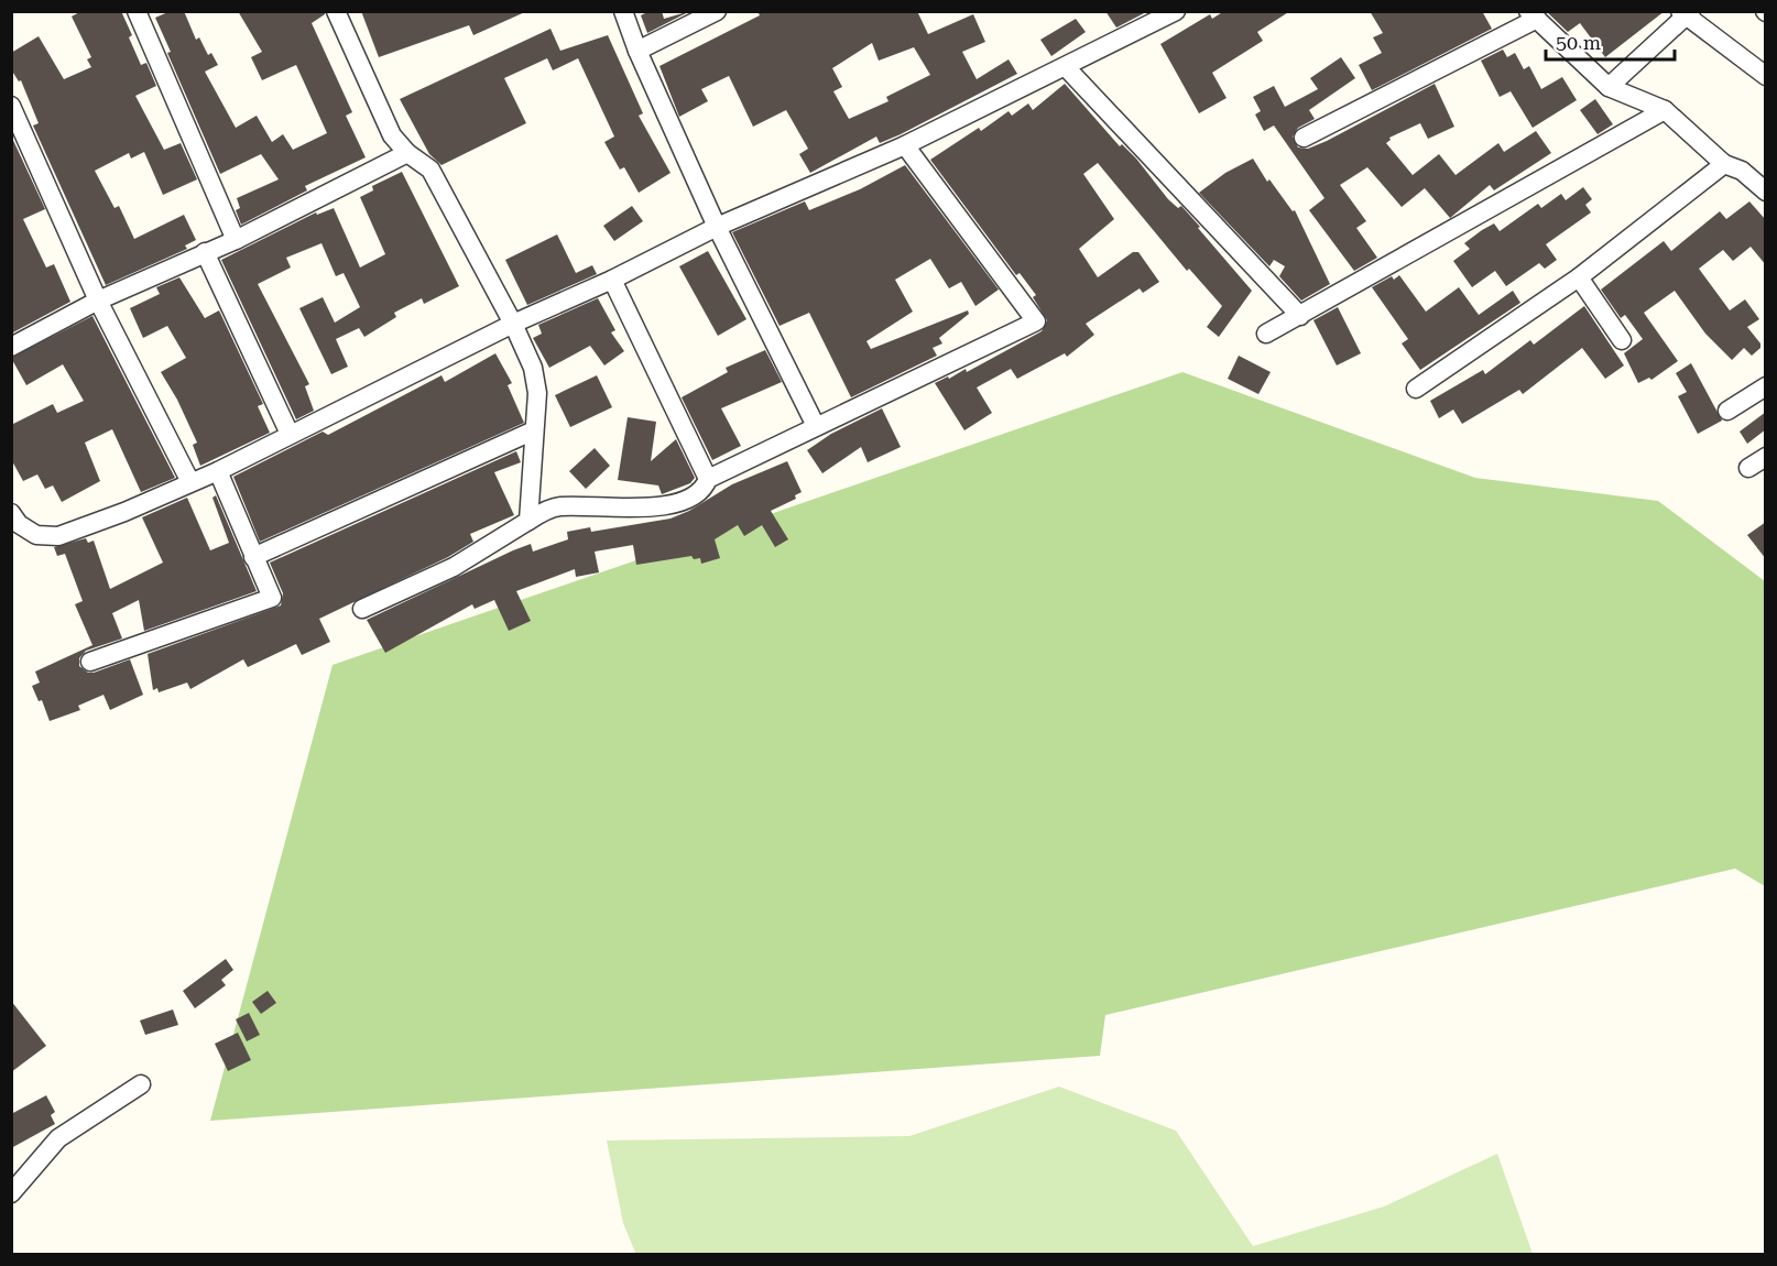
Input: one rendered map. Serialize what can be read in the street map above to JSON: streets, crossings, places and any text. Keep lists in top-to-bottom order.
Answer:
{
  "scale_bar": "50 m"
}
